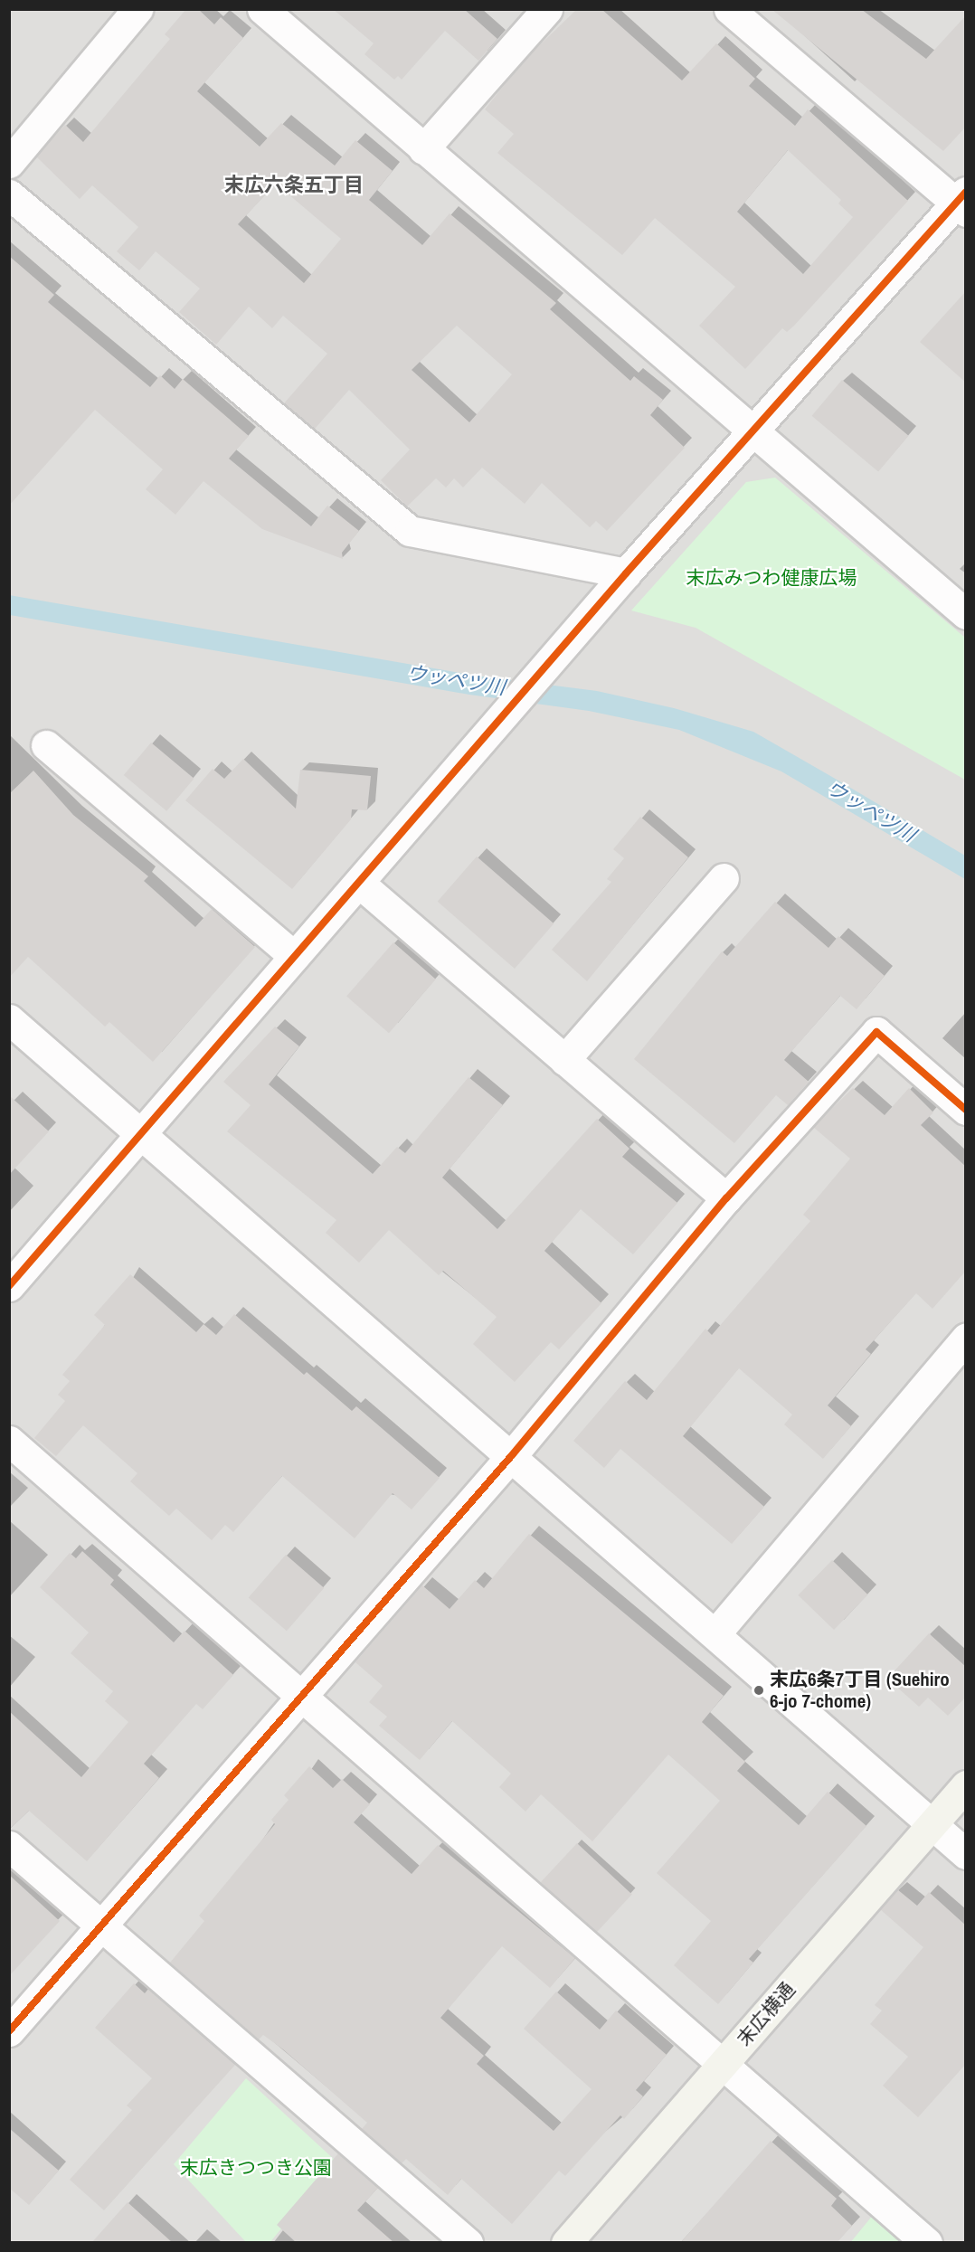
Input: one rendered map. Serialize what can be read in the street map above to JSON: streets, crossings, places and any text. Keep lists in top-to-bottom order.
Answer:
{
  "streets": {
    "street": ["末広横通"]
  },
  "districts": ["末広六条五丁目"],
  "water": ["ウッペツ川"],
  "parks": ["末広みつわ健康広場", "末広きつつき公園"],
  "places": ["末広6条7丁目 (Suehiro 6-jo 7-chome)"]
}
